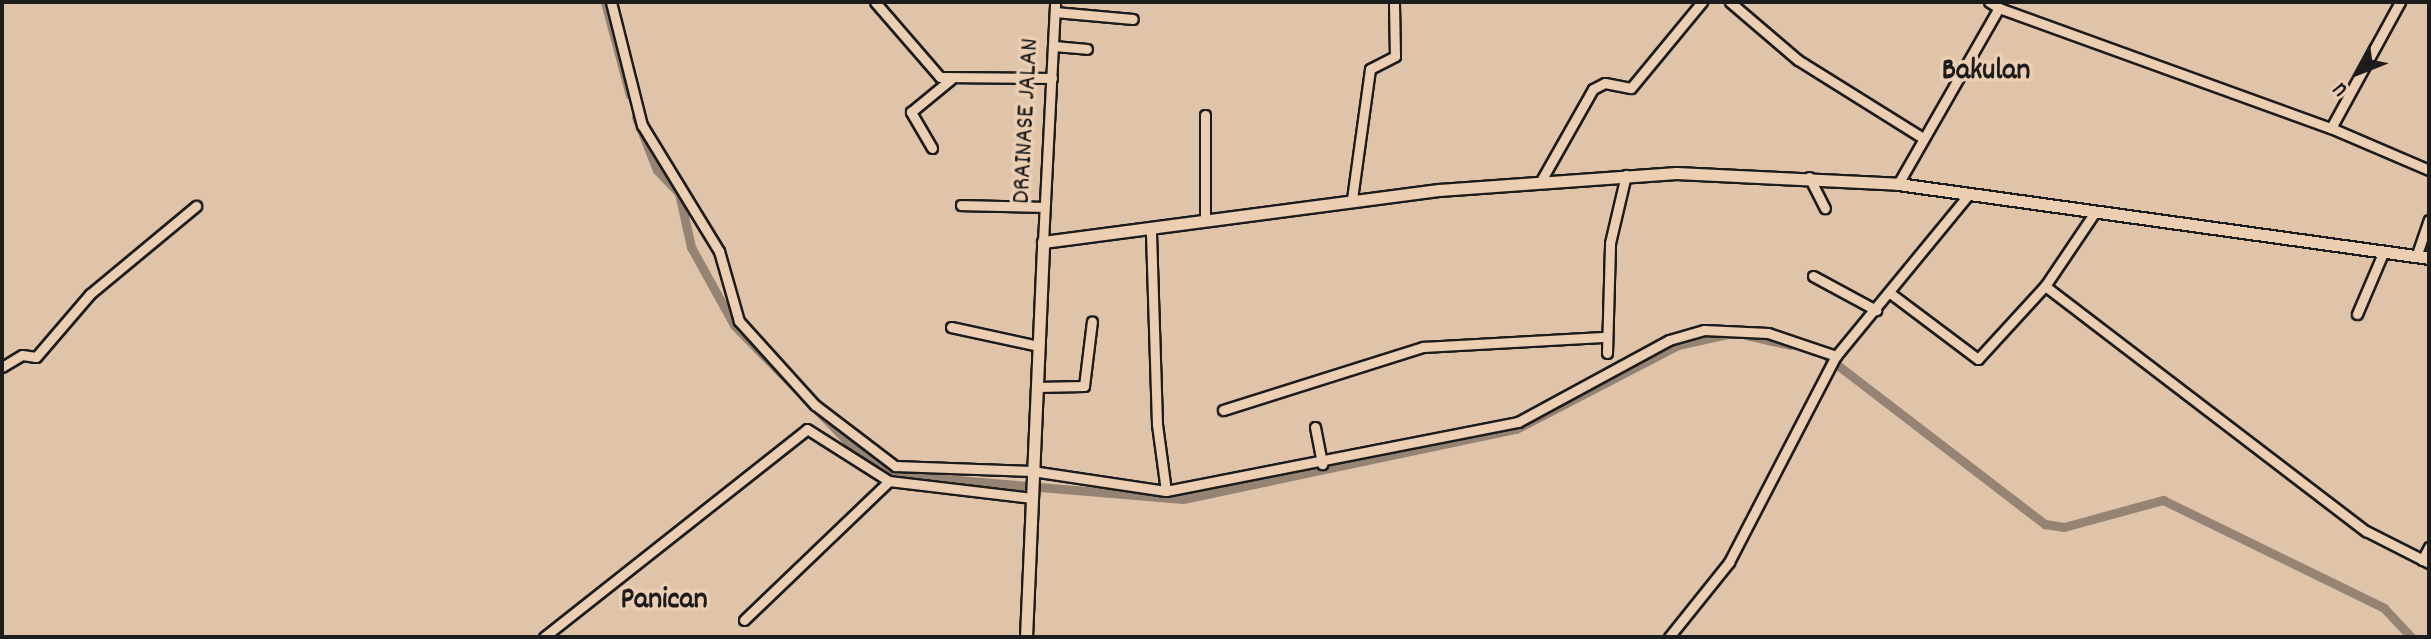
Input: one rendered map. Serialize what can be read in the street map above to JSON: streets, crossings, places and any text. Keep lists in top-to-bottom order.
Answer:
{
  "streets": {
    "street": ["DRAINASE JALAN"]
  },
  "districts": ["Bakulan", "Panican"],
  "north": "bottom left"
}
